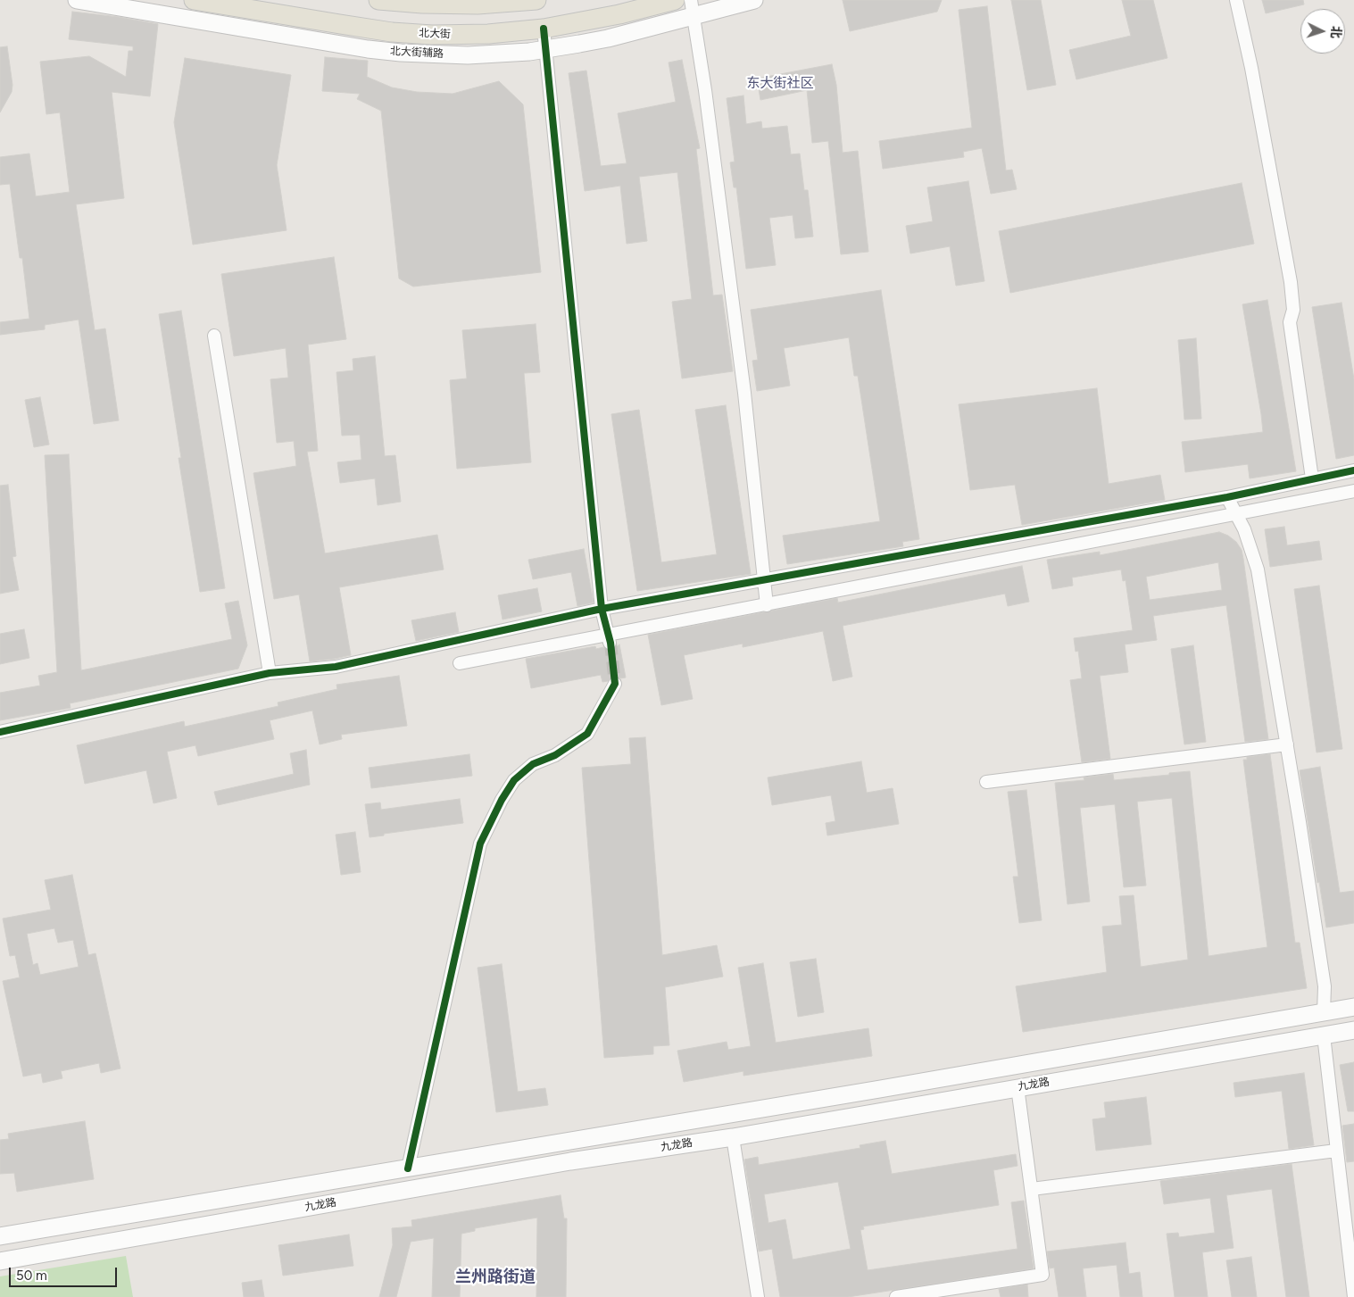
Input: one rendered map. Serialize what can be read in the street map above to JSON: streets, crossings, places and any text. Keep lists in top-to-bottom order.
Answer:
{
  "streets": {
    "main road": ["北大街", "北大街辅路", "九龙路"]
  },
  "districts": ["东大街社区", "兰州路街道"],
  "scale_bar": "50 m",
  "north": "right"
}
